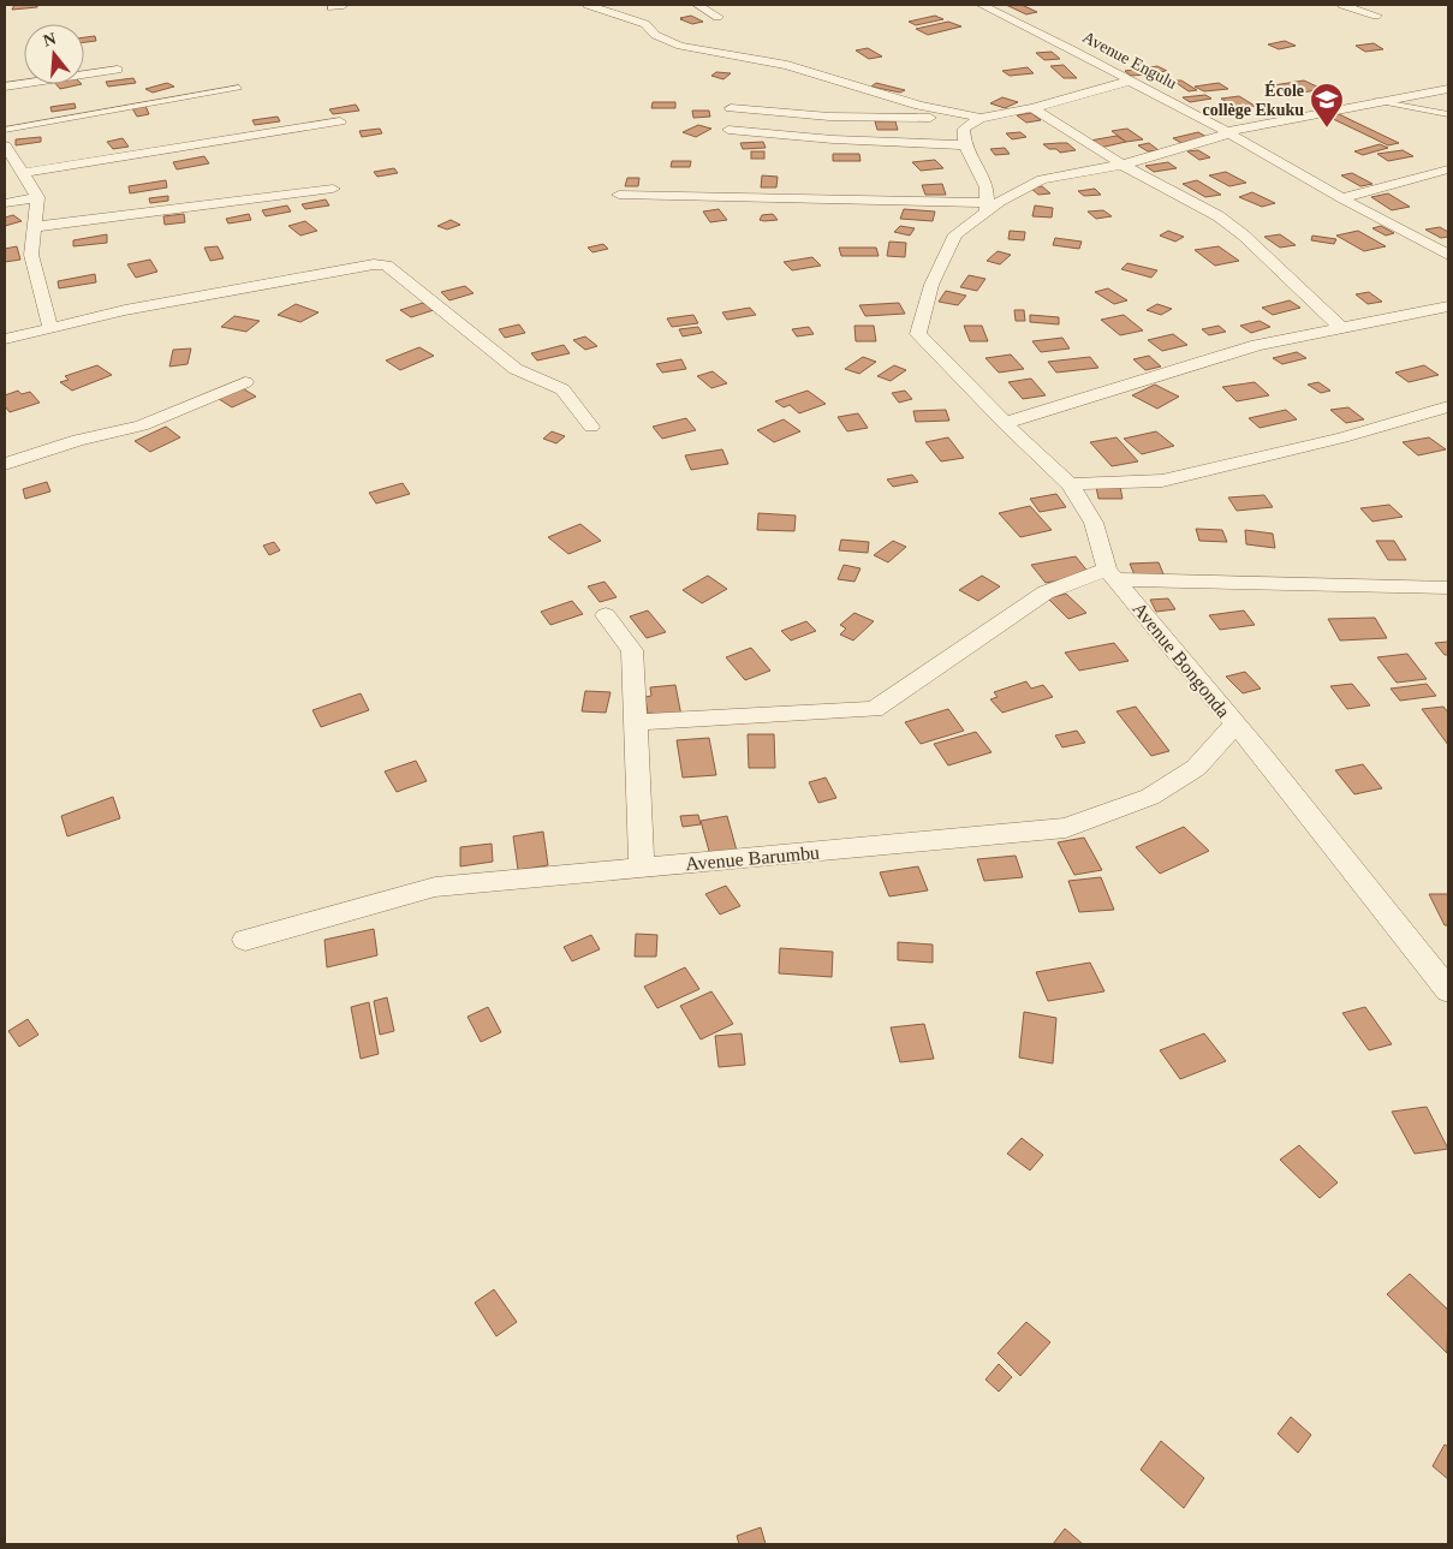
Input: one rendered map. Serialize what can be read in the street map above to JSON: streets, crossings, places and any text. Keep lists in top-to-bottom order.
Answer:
{
  "streets": {
    "street": ["Avenue Engulu", "Avenue Bongonda", "Avenue Barumbu"]
  },
  "crossings": [
    ["Avenue Bongonda", "Avenue Barumbu"]
  ],
  "places": {
    "school or university": ["École collège Ekuku"]
  },
  "north": "top"
}
